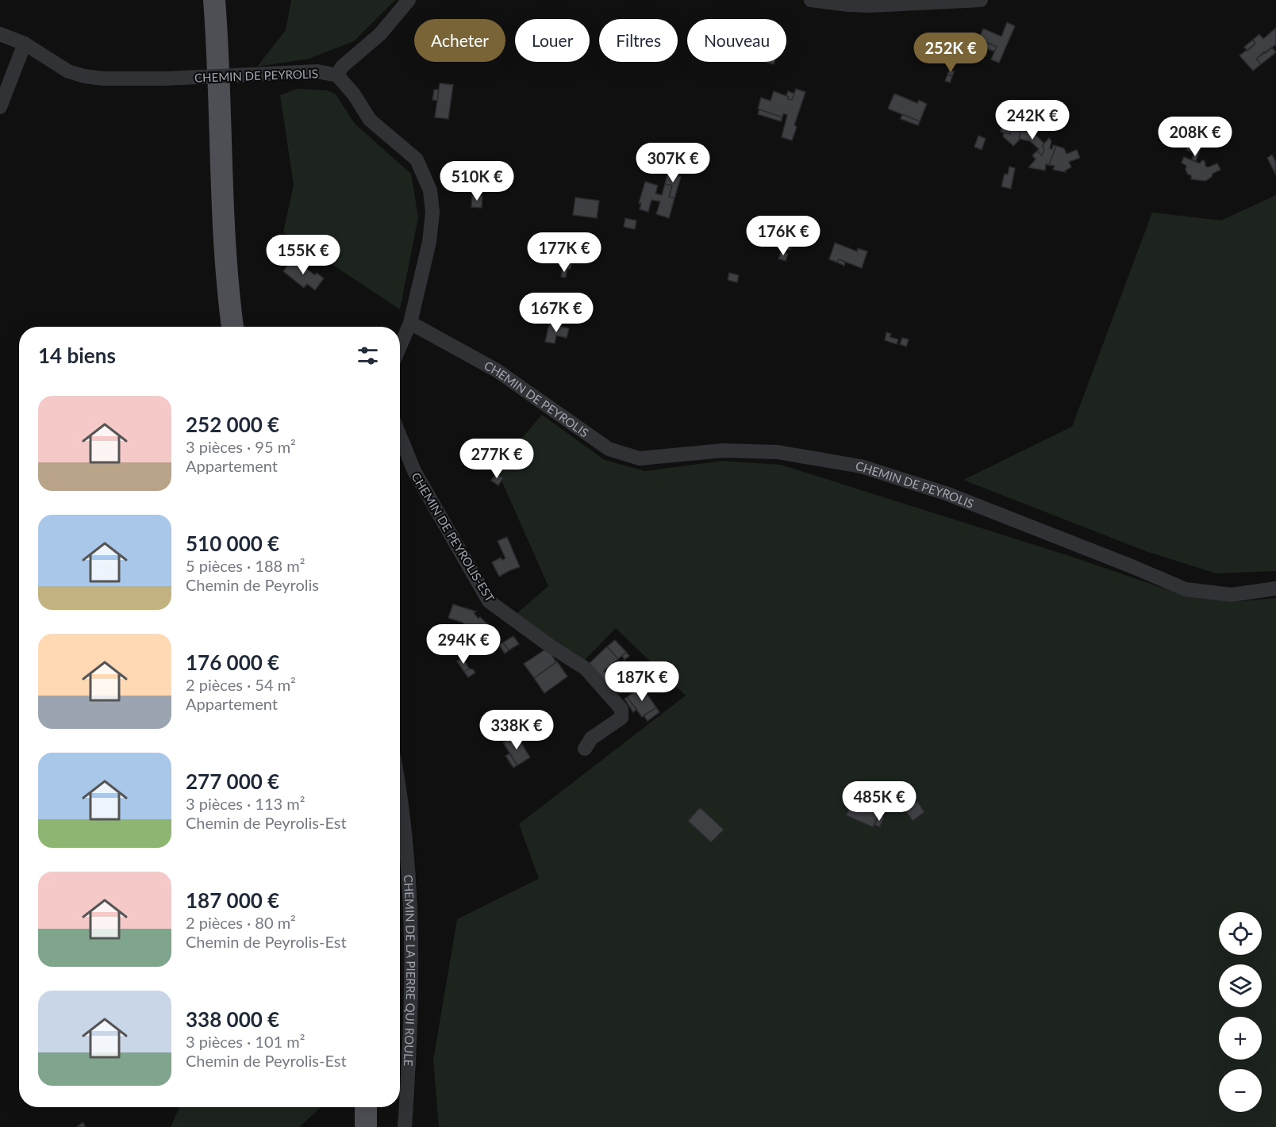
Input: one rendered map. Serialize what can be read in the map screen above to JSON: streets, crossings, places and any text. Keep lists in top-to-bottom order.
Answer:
{
  "streets": {
    "street": ["CHEMIN DE PEYROLIS", "CHEMIN DE PEYROLIS-EST", "CHEMIN DE LA PIERRE QUI ROULE"]
  },
  "page": {
    "chip": [
      "Acheter",
      "Louer",
      "Filtres",
      "Nouveau"
    ],
    "price": [
      "252K €",
      "242K €",
      "208K €",
      "307K €",
      "510K €",
      "176K €",
      "177K €",
      "155K €",
      "167K €",
      "277K €",
      "294K €",
      "187K €",
      "338K €",
      "485K €"
    ],
    "heading": "14 biens",
    "list": [
      {
        "name": "252 000 €",
        "note": "3 pièces · 95 m² · Appartement"
      },
      {
        "name": "510 000 €",
        "note": "5 pièces · 188 m² · Chemin de Peyrolis"
      },
      {
        "name": "176 000 €",
        "note": "2 pièces · 54 m² · Appartement"
      },
      {
        "name": "277 000 €",
        "note": "3 pièces · 113 m² · Chemin de Peyrolis-Est"
      },
      {
        "name": "187 000 €",
        "note": "2 pièces · 80 m² · Chemin de Peyrolis-Est"
      },
      {
        "name": "338 000 €",
        "note": "3 pièces · 101 m² · Chemin de Peyrolis-Est"
      }
    ],
    "map_buttons": ["+", "−"]
  }
}
